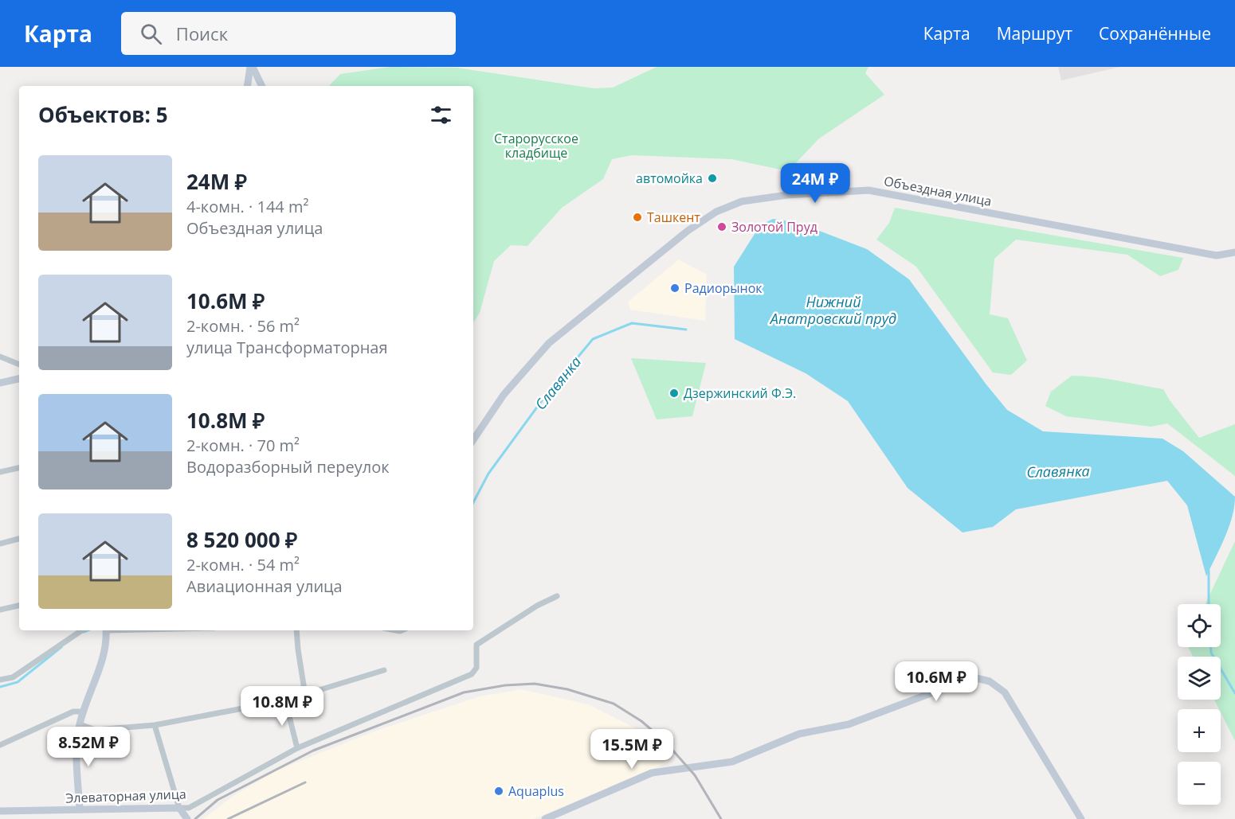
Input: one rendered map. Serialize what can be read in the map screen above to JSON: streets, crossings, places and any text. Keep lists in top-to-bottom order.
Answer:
{
  "streets": {
    "main road": ["Объездная улица", "Элеваторная улица"]
  },
  "water": ["Нижний Анатровский пруд", "Славянка"],
  "parks": ["Старорусское кладбище"],
  "places": [
    "автомойка",
    "Ташкент",
    "Золотой Пруд",
    "Радиорынок",
    "Дзержинский Ф.Э.",
    "Aquaplus"
  ],
  "page": {
    "header": "Карта",
    "search": "Поиск",
    "nav": ["Карта", "Маршрут", "Сохранённые"],
    "heading": "Объектов: 5",
    "list": [
      {
        "name": "24M ₽",
        "note": "4-комн. · 144 m² · Объездная улица"
      },
      {
        "name": "10.6M ₽",
        "note": "2-комн. · 56 m² · улица Трансформаторная"
      },
      {
        "name": "10.8M ₽",
        "note": "2-комн. · 70 m² · Водоразборный переулок"
      },
      {
        "name": "8 520 000 ₽",
        "note": "2-комн. · 54 m² · Авиационная улица"
      }
    ],
    "price": [
      "24M ₽",
      "10.6M ₽",
      "10.8M ₽",
      "8.52M ₽",
      "15.5M ₽"
    ],
    "map_buttons": ["+", "−"]
  }
}
